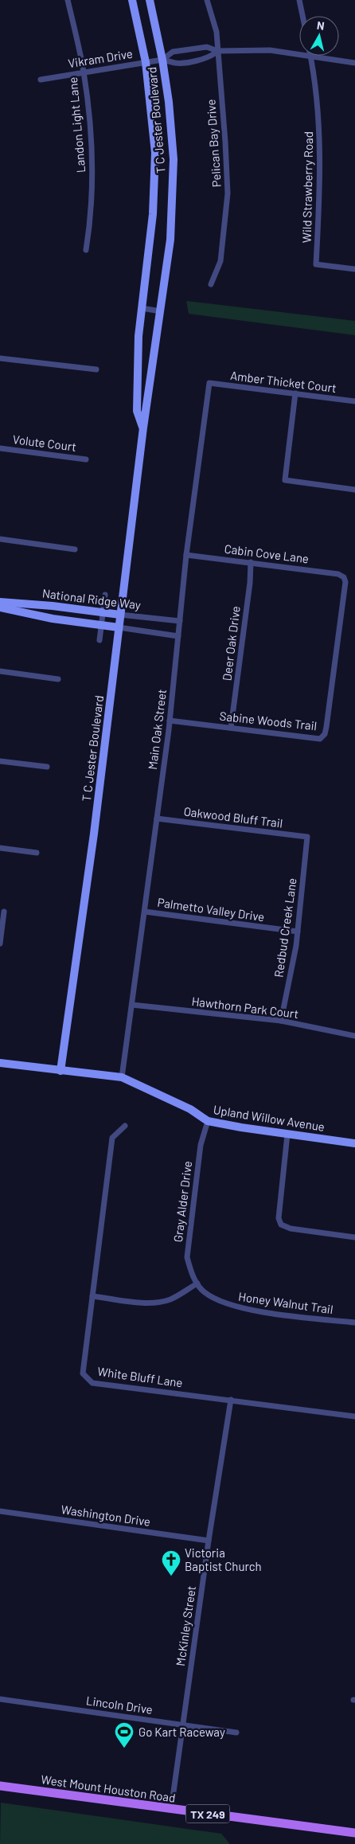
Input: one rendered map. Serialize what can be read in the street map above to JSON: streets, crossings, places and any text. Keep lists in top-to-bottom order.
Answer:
{
  "streets": {
    "main road": ["West Mount Houston Road", "TX 249"],
    "street": [
      "Vikram Drive",
      "T C Jester Boulevard",
      "Landon Light Lane",
      "Pelican Bay Drive",
      "Wild Strawberry Road",
      "Amber Thicket Court",
      "Volute Court",
      "Cabin Cove Lane",
      "National Ridge Way",
      "Deer Oak Drive",
      "Sabine Woods Trail",
      "Main Oak Street",
      "Oakwood Bluff Trail",
      "Palmetto Valley Drive",
      "Redbud Creek Lane",
      "Hawthorn Park Court",
      "Upland Willow Avenue",
      "Gray Alder Drive",
      "Honey Walnut Trail",
      "White Bluff Lane",
      "Washington Drive",
      "McKinley Street",
      "Lincoln Drive"
    ]
  },
  "crossings": [
    ["Vikram Drive", "T C Jester Boulevard"],
    ["Vikram Drive", "Landon Light Lane"],
    ["Vikram Drive", "Pelican Bay Drive"],
    ["Vikram Drive", "Wild Strawberry Road"],
    ["T C Jester Boulevard", "National Ridge Way"],
    ["T C Jester Boulevard", "Upland Willow Avenue"],
    ["Amber Thicket Court", "Main Oak Street"],
    ["Cabin Cove Lane", "Deer Oak Drive"],
    ["Cabin Cove Lane", "Sabine Woods Trail"],
    ["Cabin Cove Lane", "Main Oak Street"],
    ["National Ridge Way", "Main Oak Street"],
    ["Deer Oak Drive", "Sabine Woods Trail"],
    ["Sabine Woods Trail", "Main Oak Street"],
    ["Main Oak Street", "Oakwood Bluff Trail"],
    ["Main Oak Street", "Palmetto Valley Drive"],
    ["Main Oak Street", "Hawthorn Park Court"],
    ["Main Oak Street", "Upland Willow Avenue"],
    ["Oakwood Bluff Trail", "Redbud Creek Lane"],
    ["Palmetto Valley Drive", "Redbud Creek Lane"],
    ["Redbud Creek Lane", "Hawthorn Park Court"],
    ["Upland Willow Avenue", "Gray Alder Drive"],
    ["Gray Alder Drive", "Honey Walnut Trail"],
    ["White Bluff Lane", "McKinley Street"],
    ["Washington Drive", "McKinley Street"],
    ["McKinley Street", "Lincoln Drive"],
    ["McKinley Street", "West Mount Houston Road"]
  ],
  "places": {
    "church": ["Victoria Baptist Church"],
    "sports": ["Go Kart Raceway"]
  },
  "north": "top"
}
